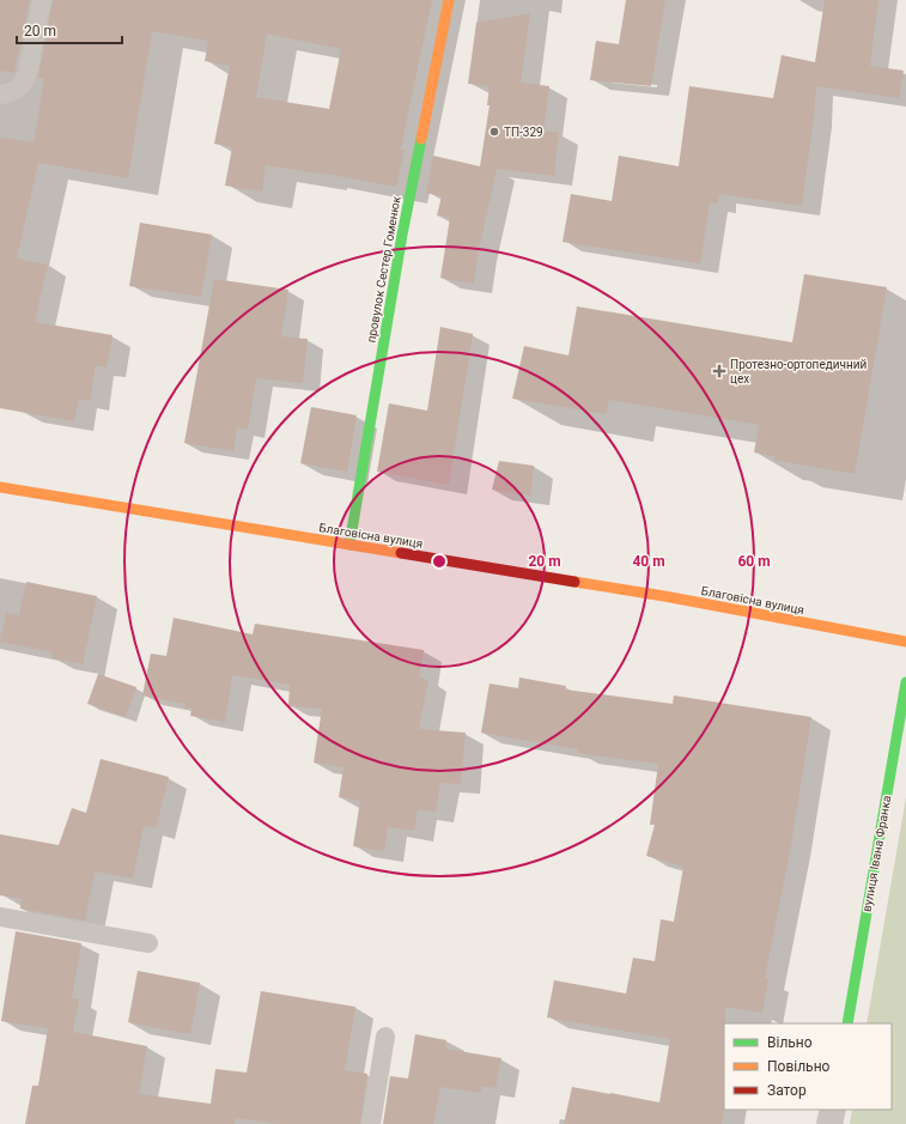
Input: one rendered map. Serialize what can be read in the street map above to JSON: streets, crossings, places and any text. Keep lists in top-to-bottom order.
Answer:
{
  "streets": {
    "main road": ["провулок Сестер Гоменюк", "Благовісна вулиця", "вулиця Івана Франка"]
  },
  "crossings": [
    ["провулок Сестер Гоменюк", "Благовісна вулиця"]
  ],
  "places": {
    "other": ["ТП-329"],
    "health": ["Протезно-ортопедичний цех"]
  },
  "legend": ["Вільно", "Повільно", "Затор"],
  "scale_bar": "20 m",
  "rings": ["20 m", "40 m", "60 m"]
}
